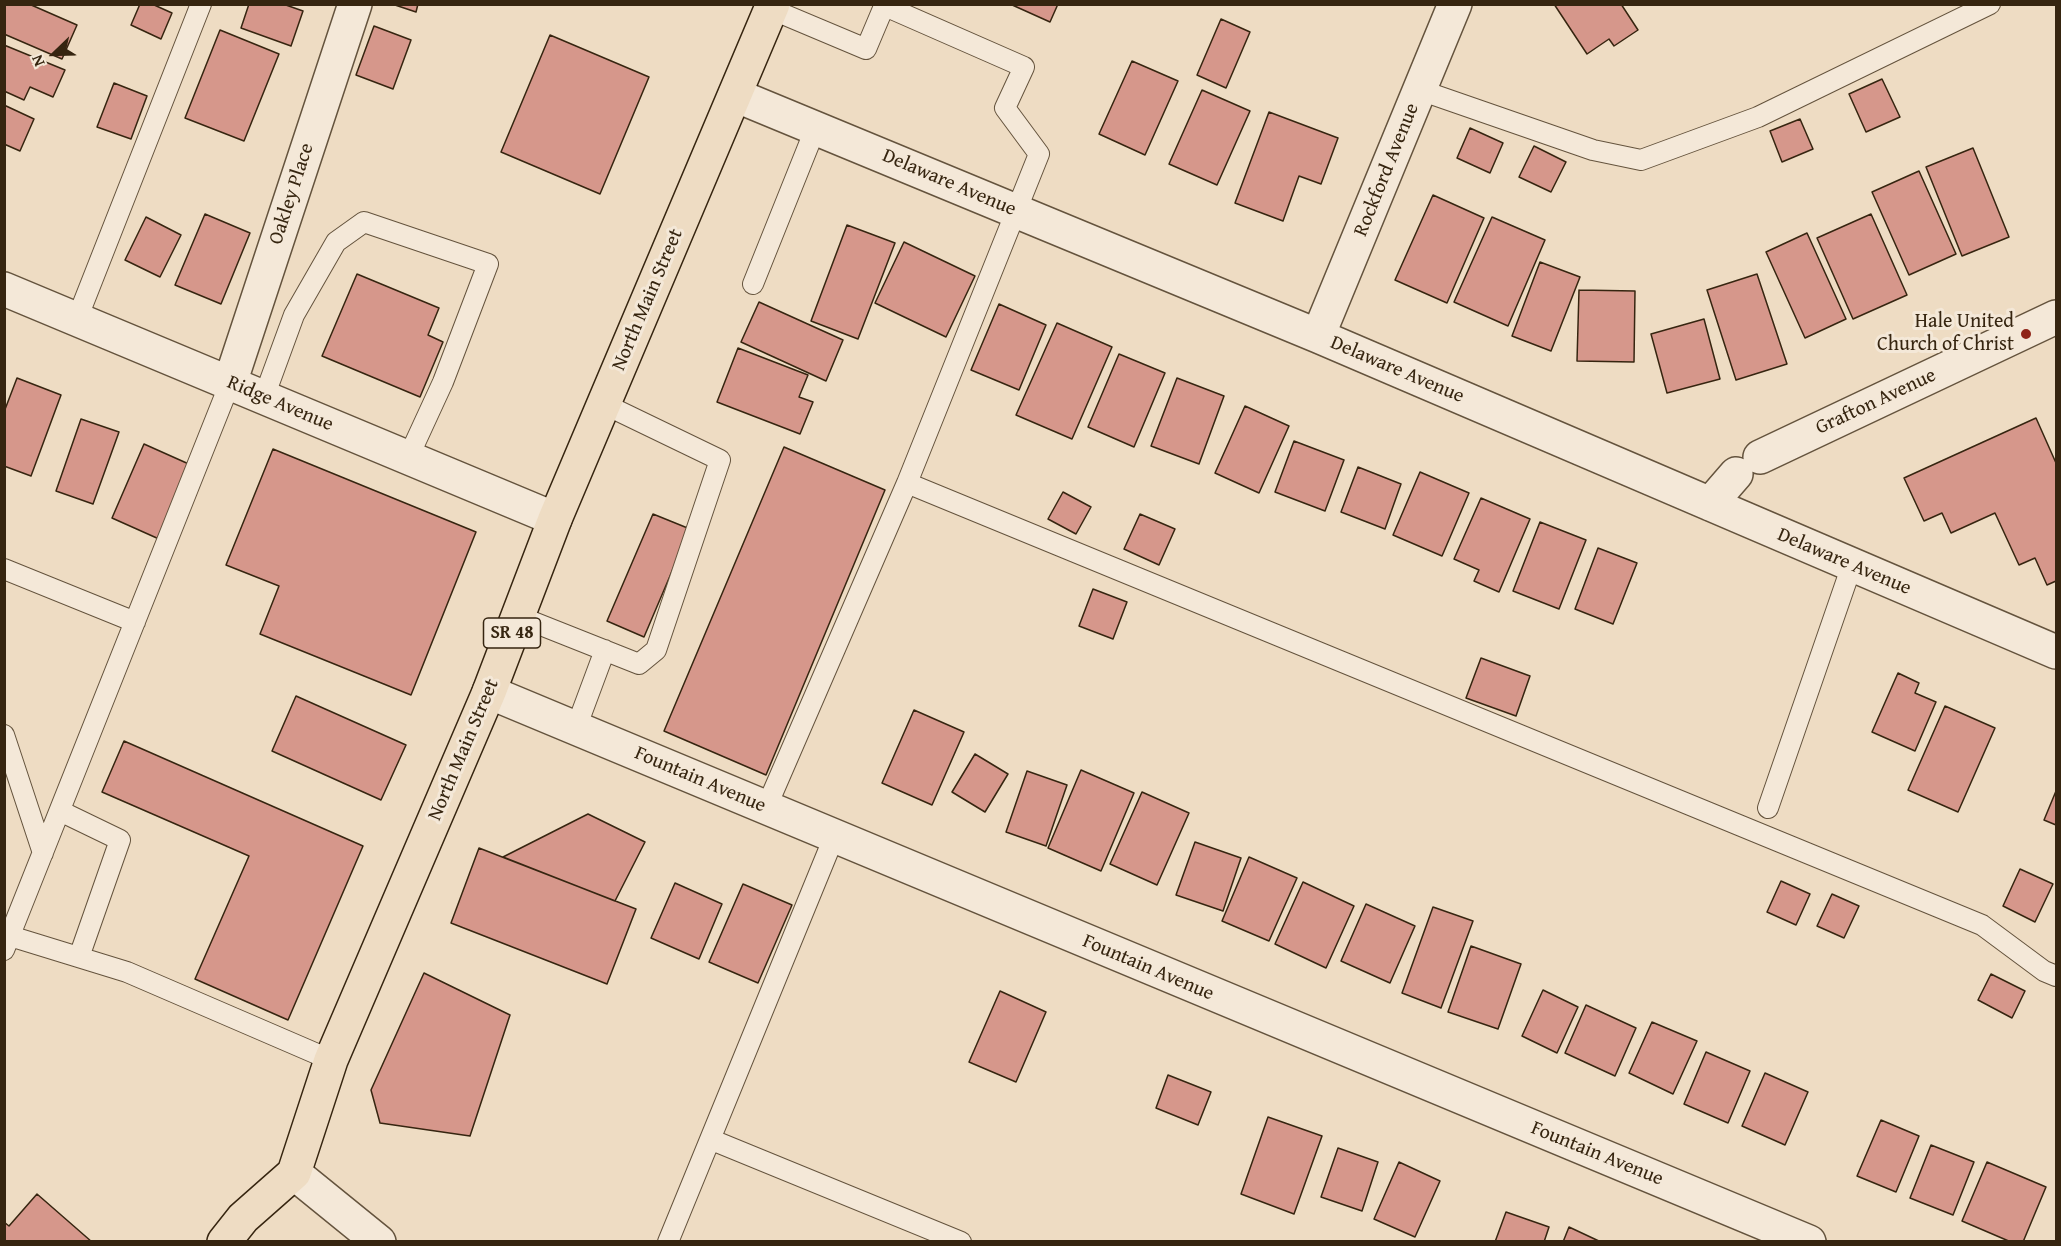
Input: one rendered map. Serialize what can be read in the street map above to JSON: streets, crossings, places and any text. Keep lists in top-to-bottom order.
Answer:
{
  "streets": {
    "main road": ["North Main Street", "SR 48"],
    "street": [
      "Rockford Avenue",
      "Delaware Avenue",
      "Oakley Place",
      "Grafton Avenue",
      "Ridge Avenue",
      "Fountain Avenue"
    ]
  },
  "crossings": [
    ["Rockford Avenue", "Delaware Avenue"],
    ["Delaware Avenue", "North Main Street"],
    ["Delaware Avenue", "Grafton Avenue"],
    ["Oakley Place", "Ridge Avenue"],
    ["North Main Street", "Ridge Avenue"],
    ["North Main Street", "Fountain Avenue"]
  ],
  "places": ["Hale United Church of Christ"],
  "north": "bottom left"
}
